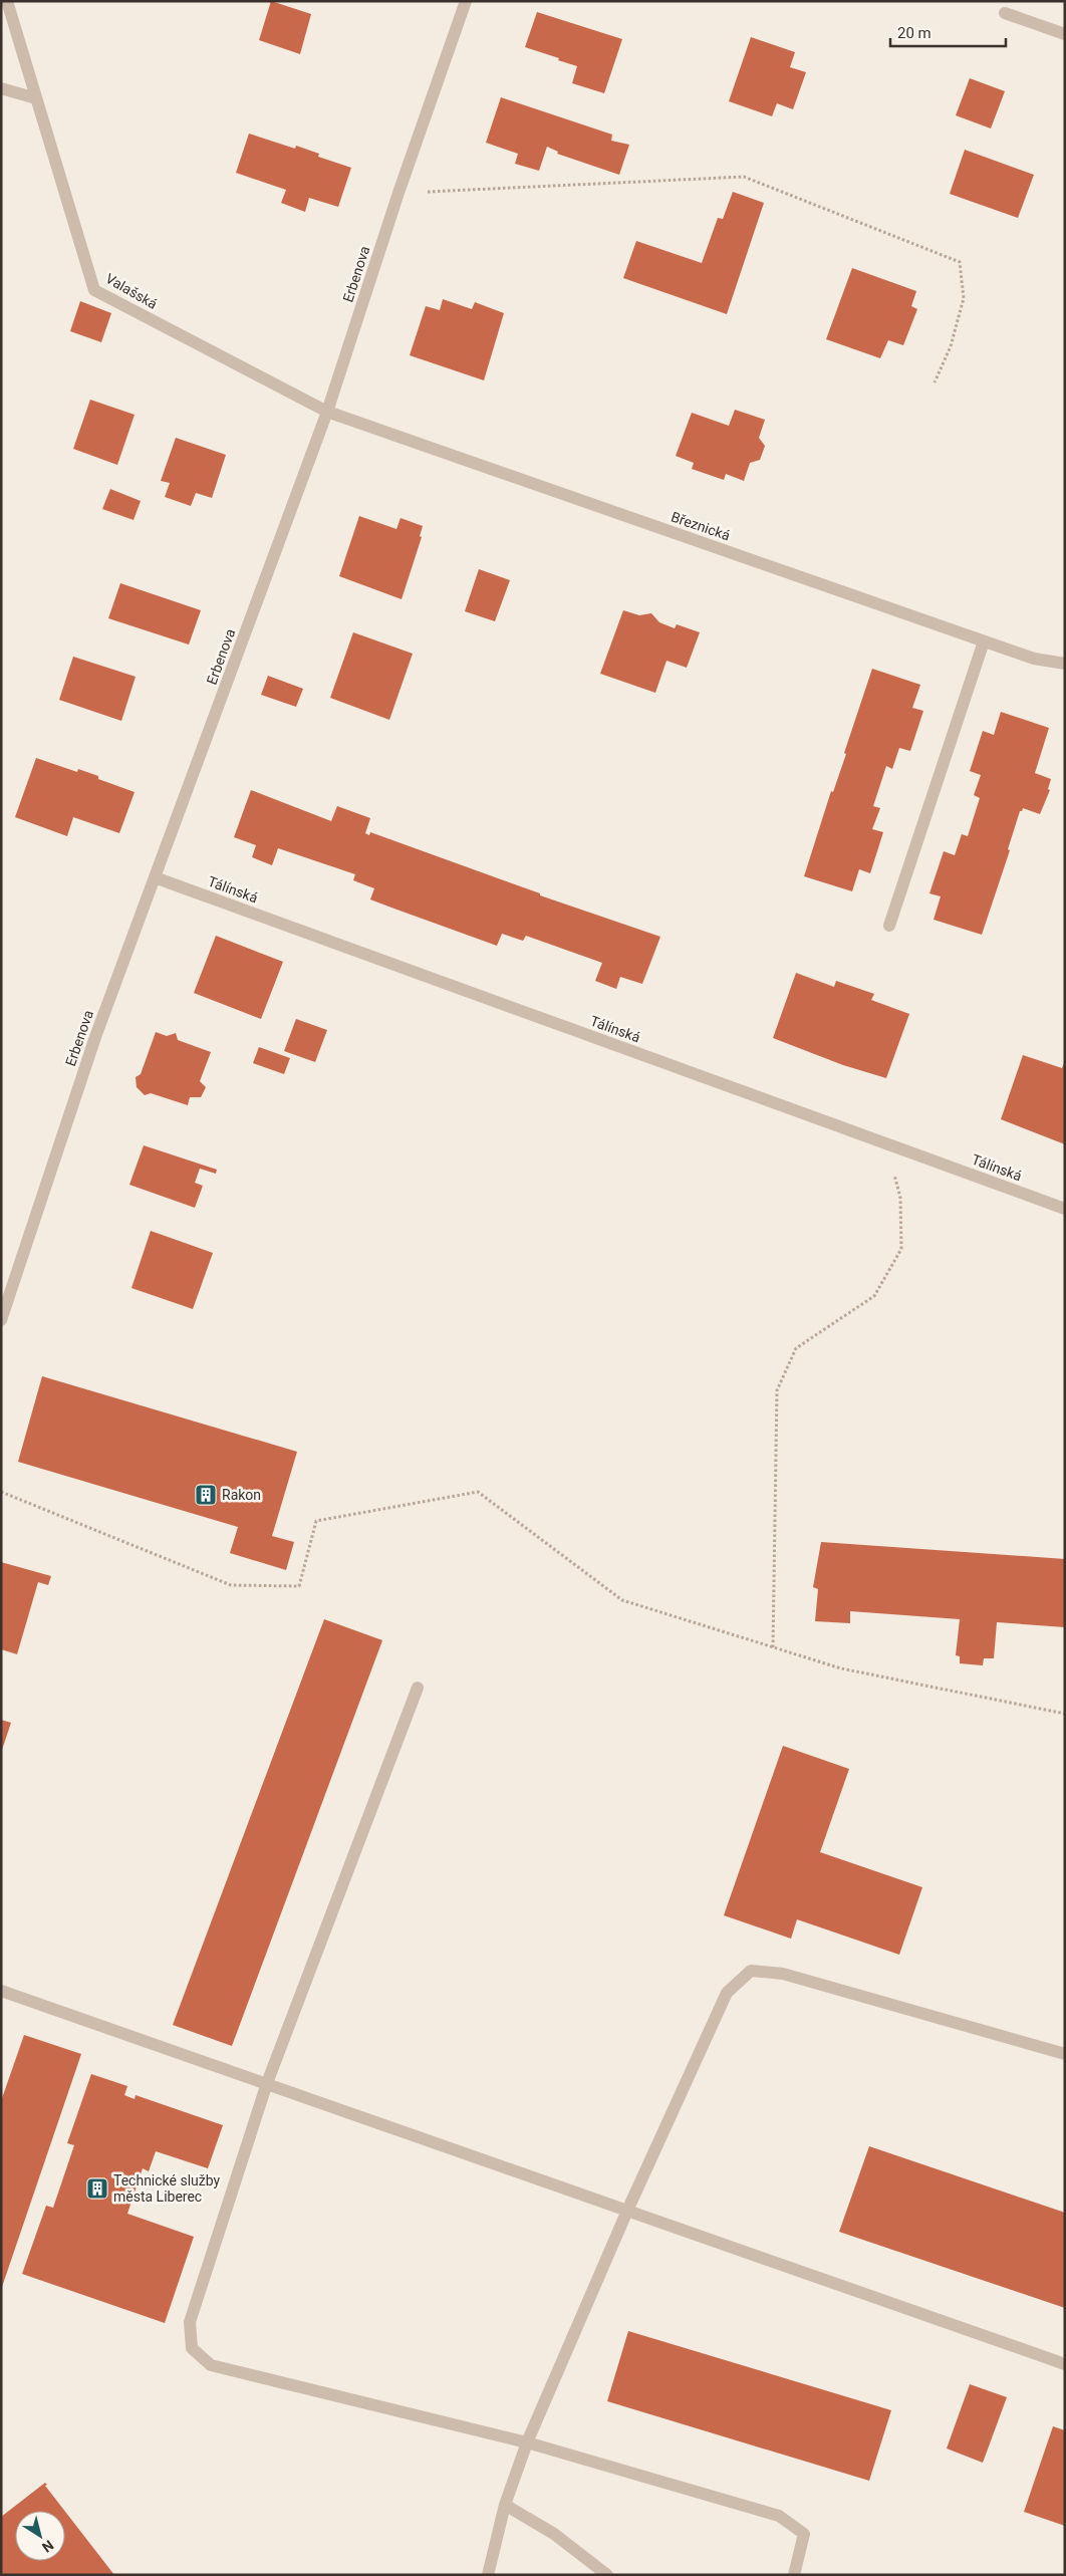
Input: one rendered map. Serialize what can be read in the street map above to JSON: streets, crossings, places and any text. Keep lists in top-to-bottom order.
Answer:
{
  "streets": {
    "street": [
      "Erbenova",
      "Valašská",
      "Březnická",
      "Tálínská"
    ]
  },
  "crossings": [
    ["Erbenova", "Valašská"],
    ["Erbenova", "Březnická"],
    ["Erbenova", "Tálínská"],
    ["Valašská", "Březnická"]
  ],
  "places": {
    "building": ["Rakon", "Technické služby města Liberec"]
  },
  "scale_bar": "20 m",
  "north": "bottom right"
}
